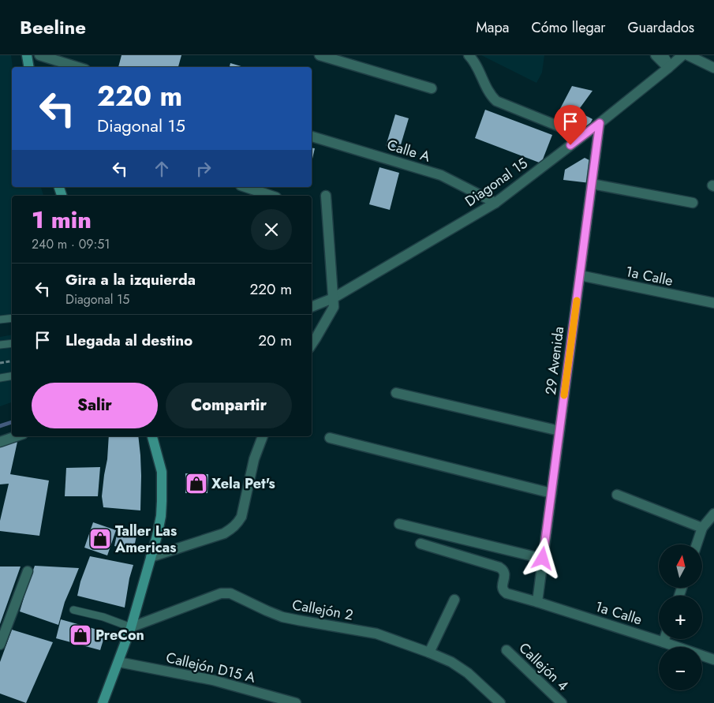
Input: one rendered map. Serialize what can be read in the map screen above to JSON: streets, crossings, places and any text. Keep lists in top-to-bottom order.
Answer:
{
  "streets": {
    "street": [
      "Calle A",
      "Diagonal 15",
      "1a Calle",
      "29 Avenida",
      "Callejón 2",
      "Callejón 4",
      "Callejón D15 A"
    ]
  },
  "crossings": [
    ["Calle A", "Diagonal 15"],
    ["Diagonal 15", "29 Avenida"],
    ["1a Calle", "29 Avenida"]
  ],
  "places": {
    "shop": ["Xela Pet's", "Taller Las Americas", "PreCon"]
  },
  "north": "top",
  "page": {
    "header": "Beeline",
    "nav": ["Mapa", "Cómo llegar", "Guardados"],
    "turn": ["220 m", "Diagonal 15"],
    "heading": ["1 min", "240 m · 09:51"],
    "list": [
      {
        "name": "Gira a la izquierda",
        "note": "Diagonal 15",
        "value": "220 m"
      },
      {
        "name": "Llegada al destino",
        "value": "20 m"
      }
    ],
    "buttons": ["Salir", "Compartir"],
    "map_buttons": ["+", "−"]
  }
}
